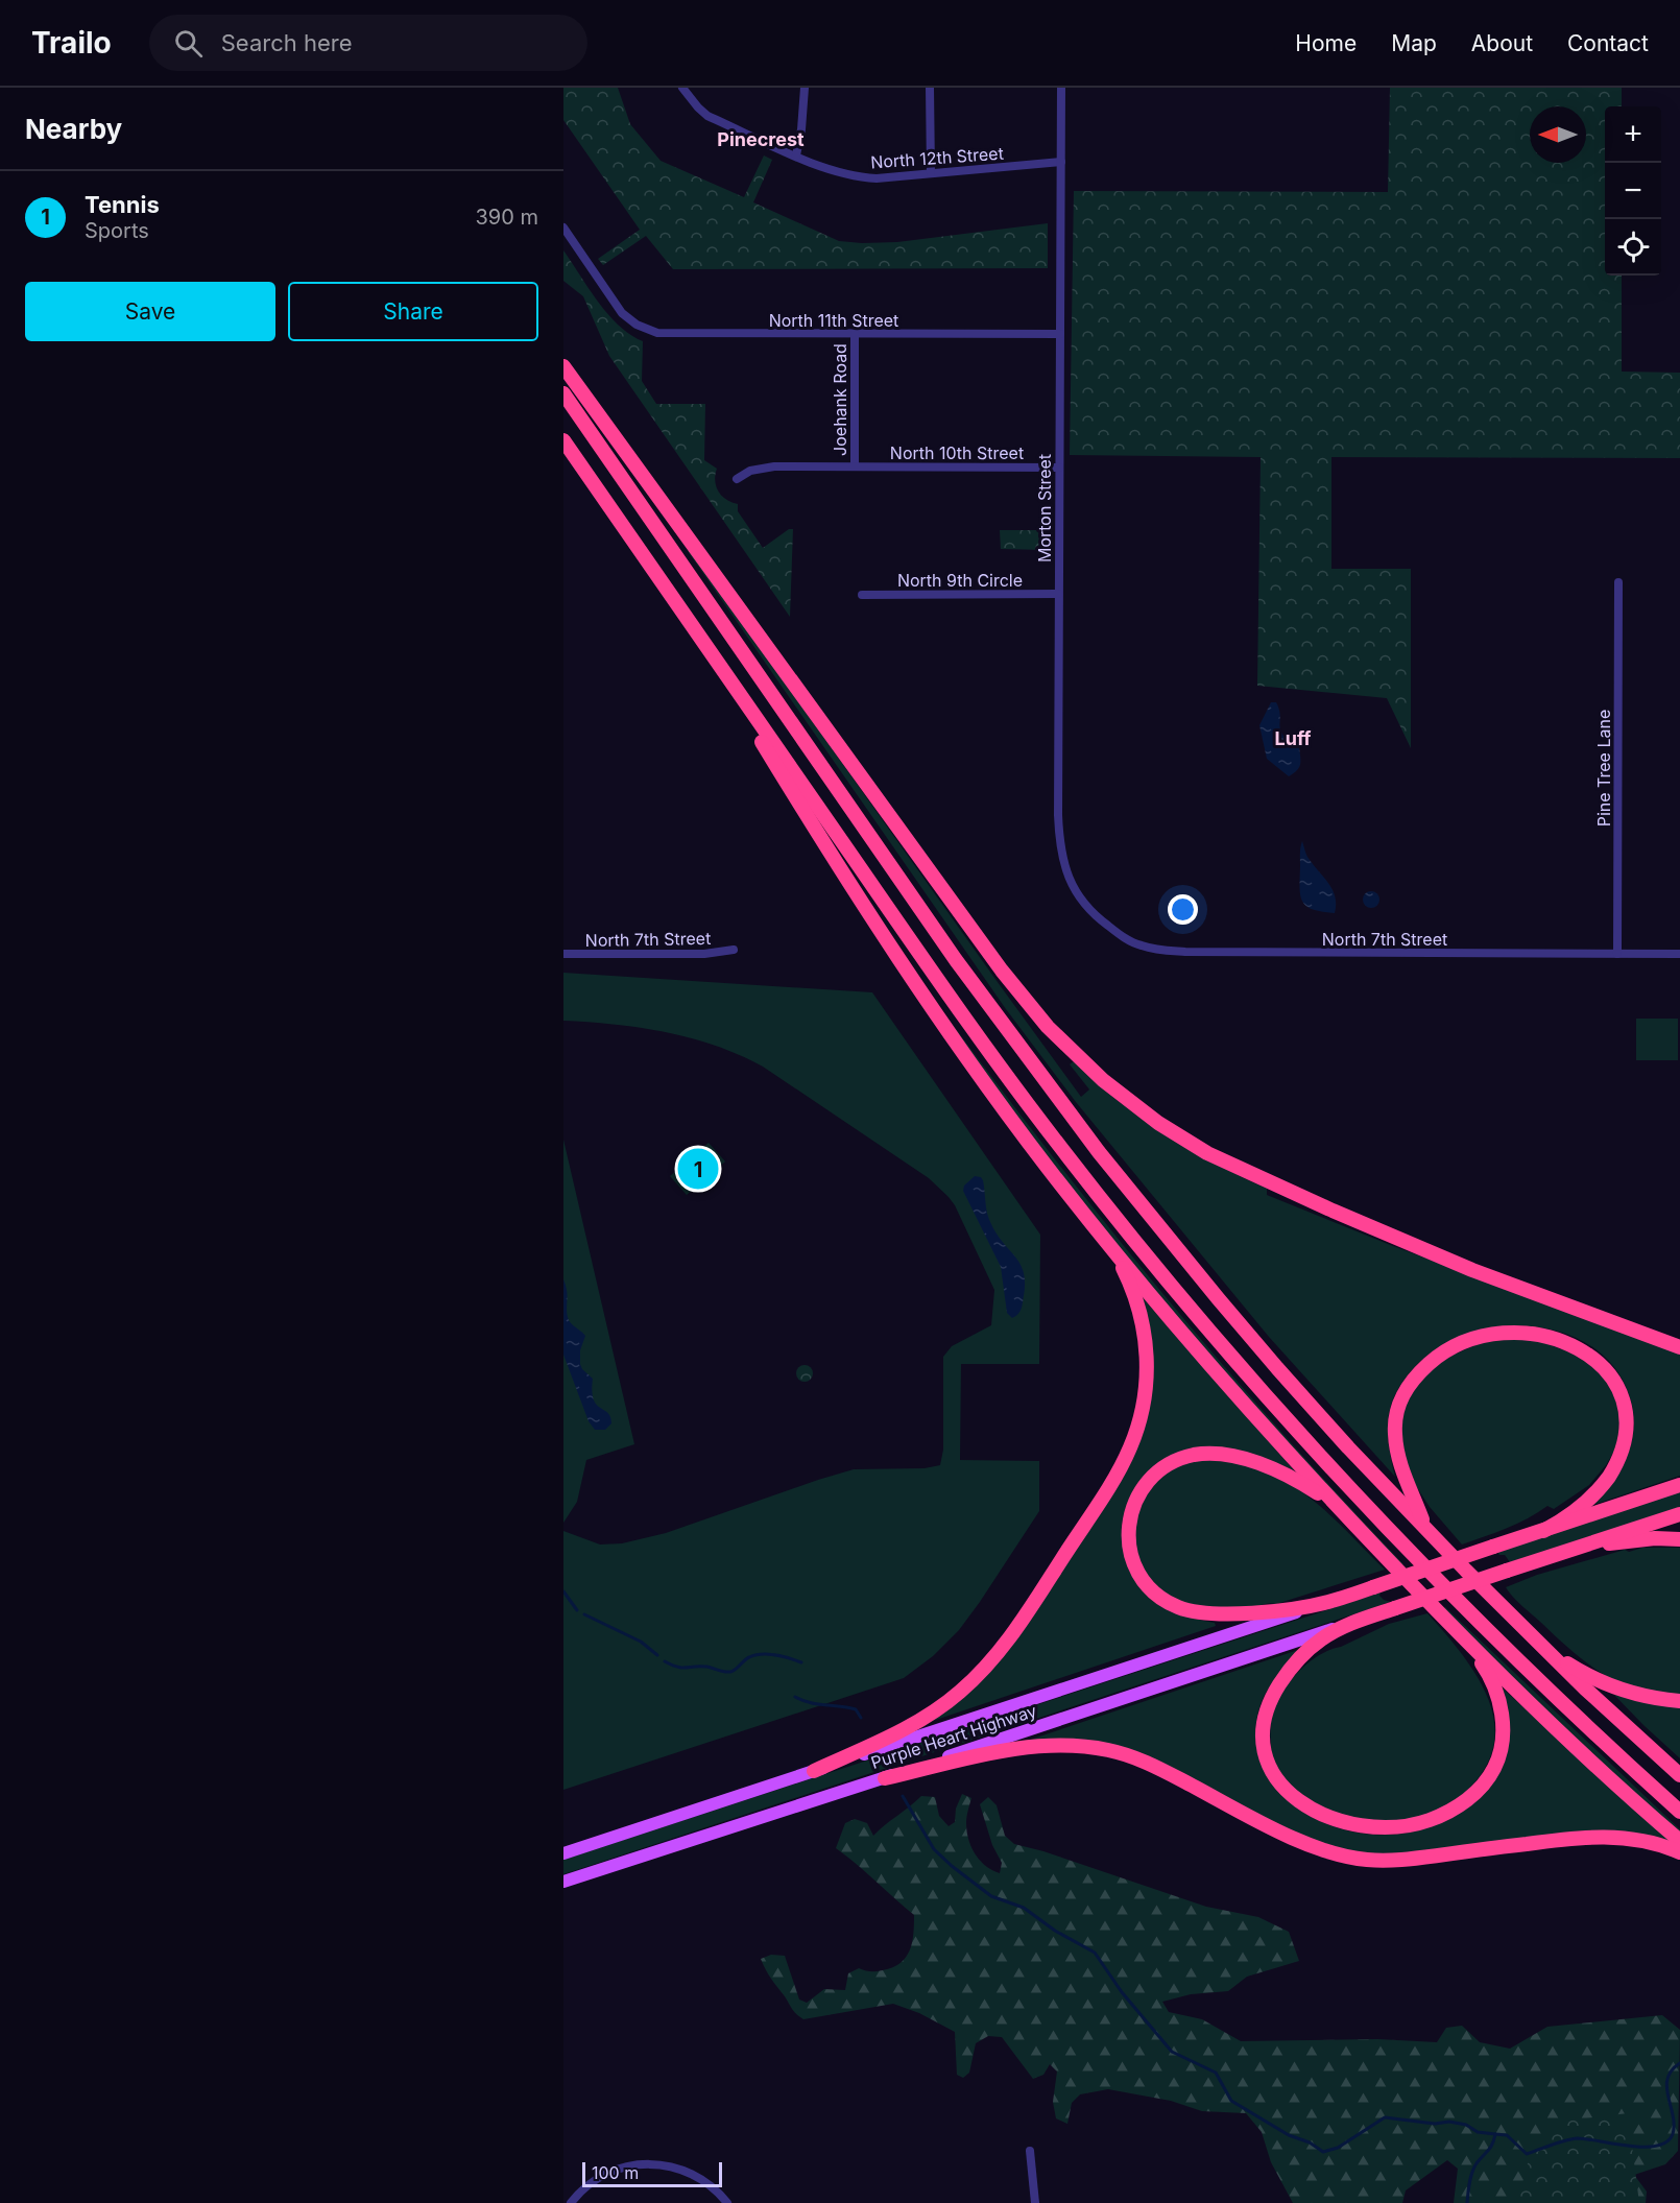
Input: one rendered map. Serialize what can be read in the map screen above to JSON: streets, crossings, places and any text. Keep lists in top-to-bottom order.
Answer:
{
  "streets": {
    "main road": ["Purple Heart Highway"],
    "street": [
      "North 12th Street",
      "North 11th Street",
      "Joehank Road",
      "North 10th Street",
      "Morton Street",
      "North 9th Circle",
      "Pine Tree Lane",
      "North 7th Street"
    ]
  },
  "crossings": [
    ["North 12th Street", "Morton Street"],
    ["North 11th Street", "Joehank Road"],
    ["North 11th Street", "Morton Street"],
    ["Joehank Road", "North 10th Street"],
    ["North 10th Street", "Morton Street"],
    ["Morton Street", "North 9th Circle"],
    ["Morton Street", "North 7th Street"],
    ["Pine Tree Lane", "North 7th Street"]
  ],
  "districts": ["Pinecrest", "Luff"],
  "scale_bar": "100 m",
  "north": "left",
  "page": {
    "header": "Trailo",
    "search": "Search here",
    "nav": [
      "Home",
      "Map",
      "About",
      "Contact"
    ],
    "heading": "Nearby",
    "map_buttons": ["+", "−"],
    "list": [
      {
        "mark": "1",
        "name": "Tennis",
        "note": "Sports",
        "value": "390 m"
      }
    ],
    "buttons": ["Save", "Share"],
    "pins": "1",
    "scale": "100 m"
  }
}
